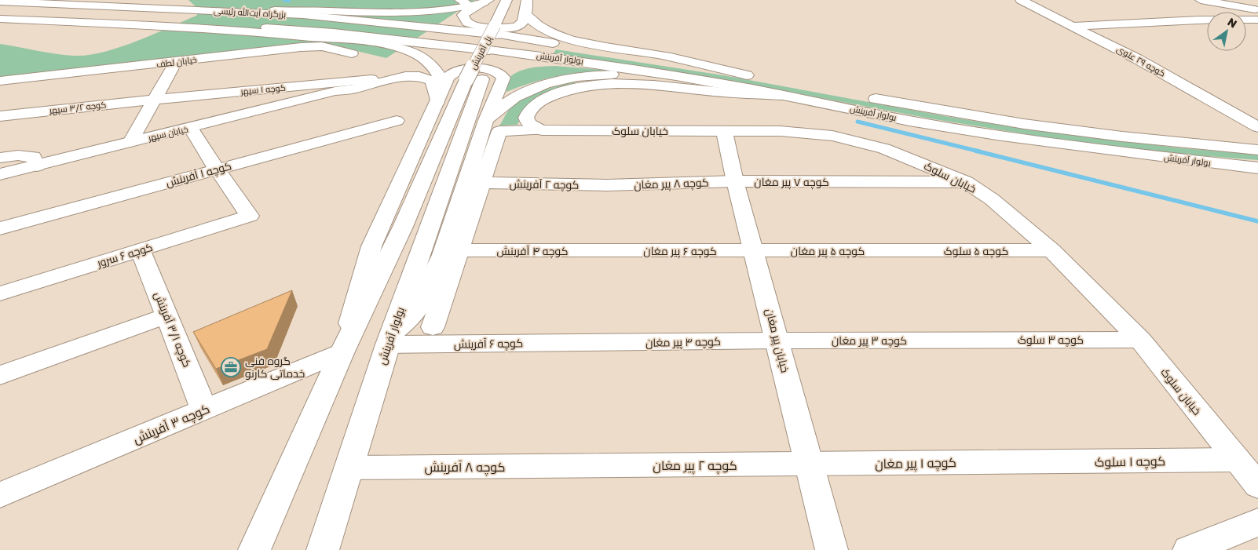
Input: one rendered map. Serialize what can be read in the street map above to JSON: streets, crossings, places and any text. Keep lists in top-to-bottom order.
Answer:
{
  "streets": {
    "main road": [
      "بزرگراه آیت‌الله رئیسی",
      "پل آفرینش",
      "بولوار آفرینش",
      "کوچه ۲۹ علوی",
      "خیابان لطف",
      "کوچه ۱ سپهر",
      "کوچه ۳/۲ سپهر",
      "خیابان سلوک",
      "خیابان سپهر",
      "کوچه ۱ آفرینش",
      "کوچه ۷ پیر مغان",
      "کوچه ۸ پیر مغان",
      "کوچه ۲ آفرینش",
      "کوچه ۴ آفرینش",
      "کوچه ۶ پیر مغان",
      "کوچه ۵ پیر مغان",
      "کوچه ۵ سلوک",
      "کوچه ۶ سرور",
      "کوچه ۳/۱ آفرینش",
      "کوچه ۳ سلوک",
      "خیابان پیر مغان",
      "کوچه ۳ پیر مغان",
      "کوچه ۴ پیر مغان",
      "کوچه ۶ آفرینش",
      "کوچه ۳ آفرینش",
      "کوچه ۱ سلوک",
      "کوچه ۱ پیر مغان",
      "کوچه ۲ پیر مغان",
      "کوچه ۸ آفرینش"
    ]
  },
  "crossings": [
    ["بزرگراه آیت‌الله رئیسی", "پل آفرینش"],
    ["بزرگراه آیت‌الله رئیسی", "بولوار آفرینش"],
    ["پل آفرینش", "بولوار آفرینش"],
    ["بولوار آفرینش", "کوچه ۶ آفرینش"],
    ["بولوار آفرینش", "کوچه ۸ آفرینش"],
    ["کوچه ۱ سپهر", "کوچه ۳/۲ سپهر"],
    ["کوچه ۱ سپهر", "خیابان سپهر"],
    ["خیابان سلوک", "کوچه ۷ پیر مغان"],
    ["خیابان سلوک", "کوچه ۲ آفرینش"],
    ["خیابان سلوک", "کوچه ۵ سلوک"],
    ["خیابان سلوک", "کوچه ۳ سلوک"],
    ["خیابان سلوک", "خیابان پیر مغان"],
    ["خیابان سلوک", "کوچه ۱ سلوک"],
    ["کوچه ۱ آفرینش", "کوچه ۶ سرور"],
    ["کوچه ۷ پیر مغان", "کوچه ۸ پیر مغان"],
    ["کوچه ۷ پیر مغان", "خیابان پیر مغان"],
    ["کوچه ۸ پیر مغان", "کوچه ۲ آفرینش"],
    ["کوچه ۸ پیر مغان", "خیابان پیر مغان"],
    ["کوچه ۴ آفرینش", "کوچه ۶ پیر مغان"],
    ["کوچه ۶ پیر مغان", "کوچه ۵ پیر مغان"],
    ["کوچه ۶ پیر مغان", "خیابان پیر مغان"],
    ["کوچه ۵ پیر مغان", "کوچه ۵ سلوک"],
    ["کوچه ۵ پیر مغان", "خیابان پیر مغان"],
    ["کوچه ۶ سرور", "کوچه ۳/۱ آفرینش"],
    ["کوچه ۳/۱ آفرینش", "کوچه ۳ آفرینش"],
    ["کوچه ۳ سلوک", "کوچه ۳ پیر مغان"],
    ["خیابان پیر مغان", "کوچه ۳ پیر مغان"],
    ["خیابان پیر مغان", "کوچه ۴ پیر مغان"],
    ["خیابان پیر مغان", "کوچه ۱ پیر مغان"],
    ["خیابان پیر مغان", "کوچه ۲ پیر مغان"],
    ["کوچه ۳ پیر مغان", "کوچه ۴ پیر مغان"],
    ["کوچه ۴ پیر مغان", "کوچه ۶ آفرینش"],
    ["کوچه ۱ سلوک", "کوچه ۱ پیر مغان"],
    ["کوچه ۱ پیر مغان", "کوچه ۲ پیر مغان"],
    ["کوچه ۲ پیر مغان", "کوچه ۸ آفرینش"]
  ],
  "places": {
    "office": ["گروه فنی خدماتی کارنو"]
  },
  "north": "top right"
}
